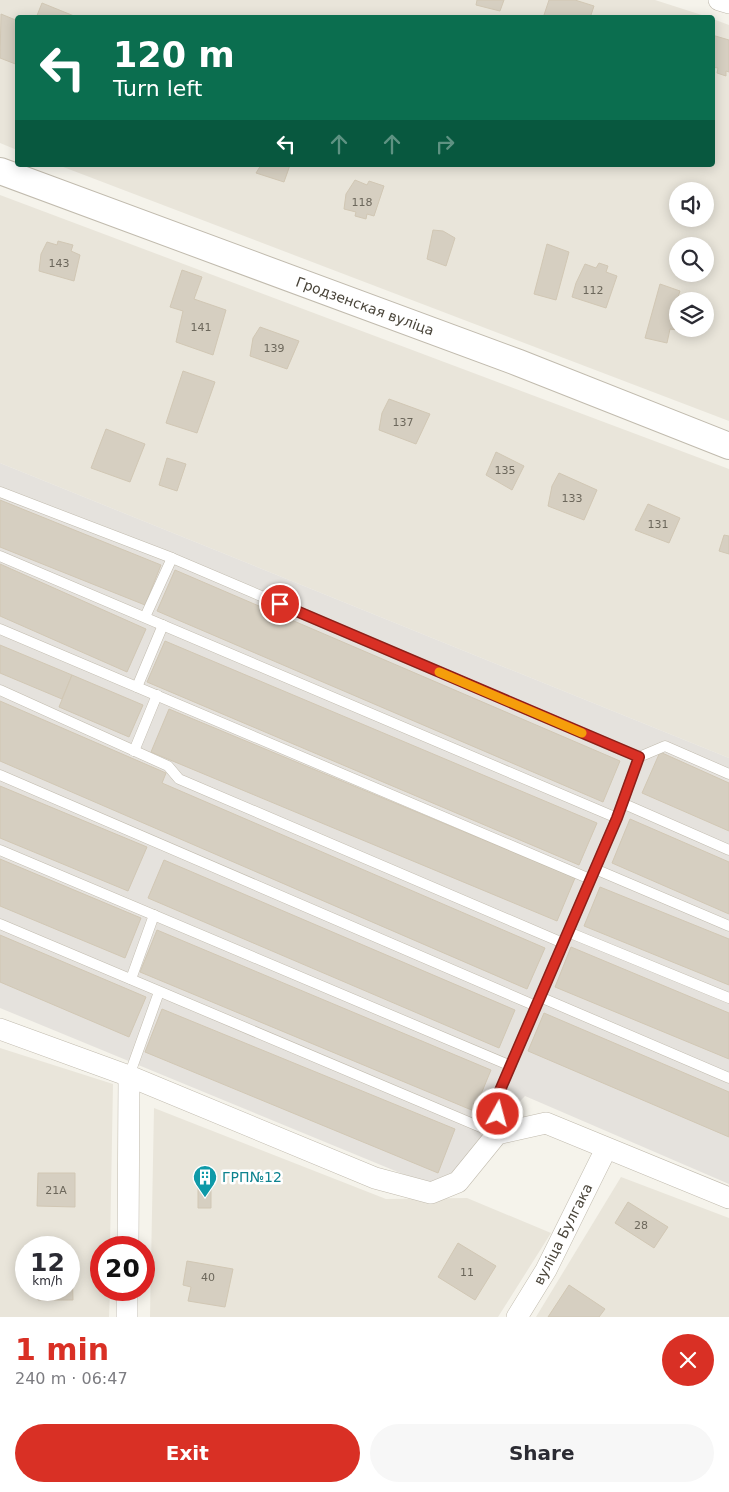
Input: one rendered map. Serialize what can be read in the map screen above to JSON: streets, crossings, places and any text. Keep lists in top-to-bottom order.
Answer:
{
  "streets": {
    "street": ["Гродзенская вуліца", "вуліца Булгака"]
  },
  "places": {
    "building": ["ГРП№12"]
  },
  "house_numbers": [
    "118",
    "143",
    "112",
    "141",
    "139",
    "137",
    "135",
    "133",
    "131",
    "21А",
    "28",
    "11",
    "40"
  ],
  "page": {
    "turn": ["120 m", "Turn left"],
    "speed": "12 km/h",
    "limit": "20",
    "heading": ["1 min", "240 m · 06:47"],
    "buttons": ["Exit", "Share"]
  }
}
